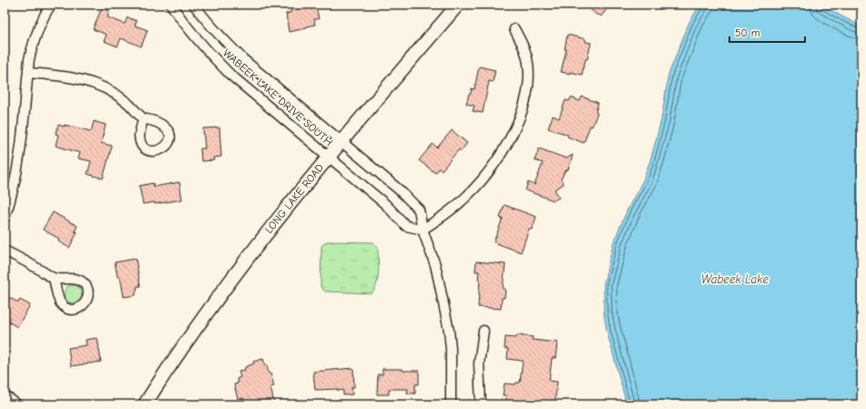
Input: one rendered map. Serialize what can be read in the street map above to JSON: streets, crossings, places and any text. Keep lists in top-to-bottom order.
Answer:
{
  "streets": {
    "main road": ["LONG LAKE ROAD"],
    "street": ["WABEEK LAKE DRIVE SOUTH"]
  },
  "crossings": [
    ["WABEEK LAKE DRIVE SOUTH", "LONG LAKE ROAD"]
  ],
  "water": ["Wabeek Lake"],
  "scale_bar": "50 m"
}
